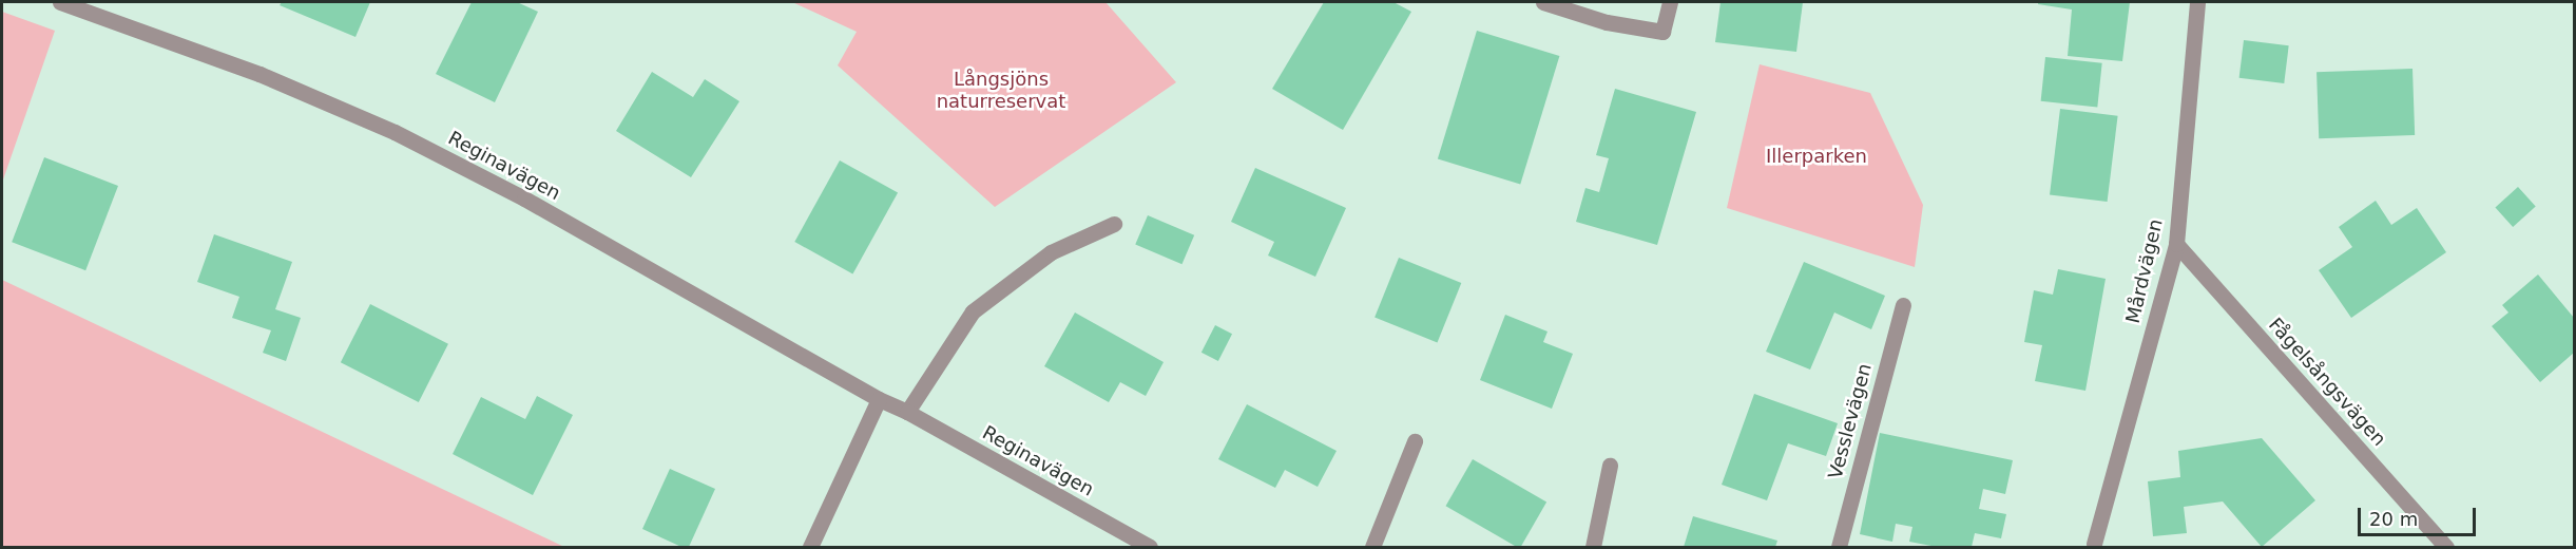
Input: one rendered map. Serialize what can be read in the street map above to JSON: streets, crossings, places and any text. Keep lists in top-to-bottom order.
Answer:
{
  "streets": {
    "street": [
      "Reginavägen",
      "Mårdvägen",
      "Fågelsångsvägen",
      "Vesslevägen"
    ]
  },
  "crossings": [
    ["Mårdvägen", "Fågelsångsvägen"]
  ],
  "parks": ["Långsjöns naturreservat", "Illerparken"],
  "scale_bar": "20 m"
}
